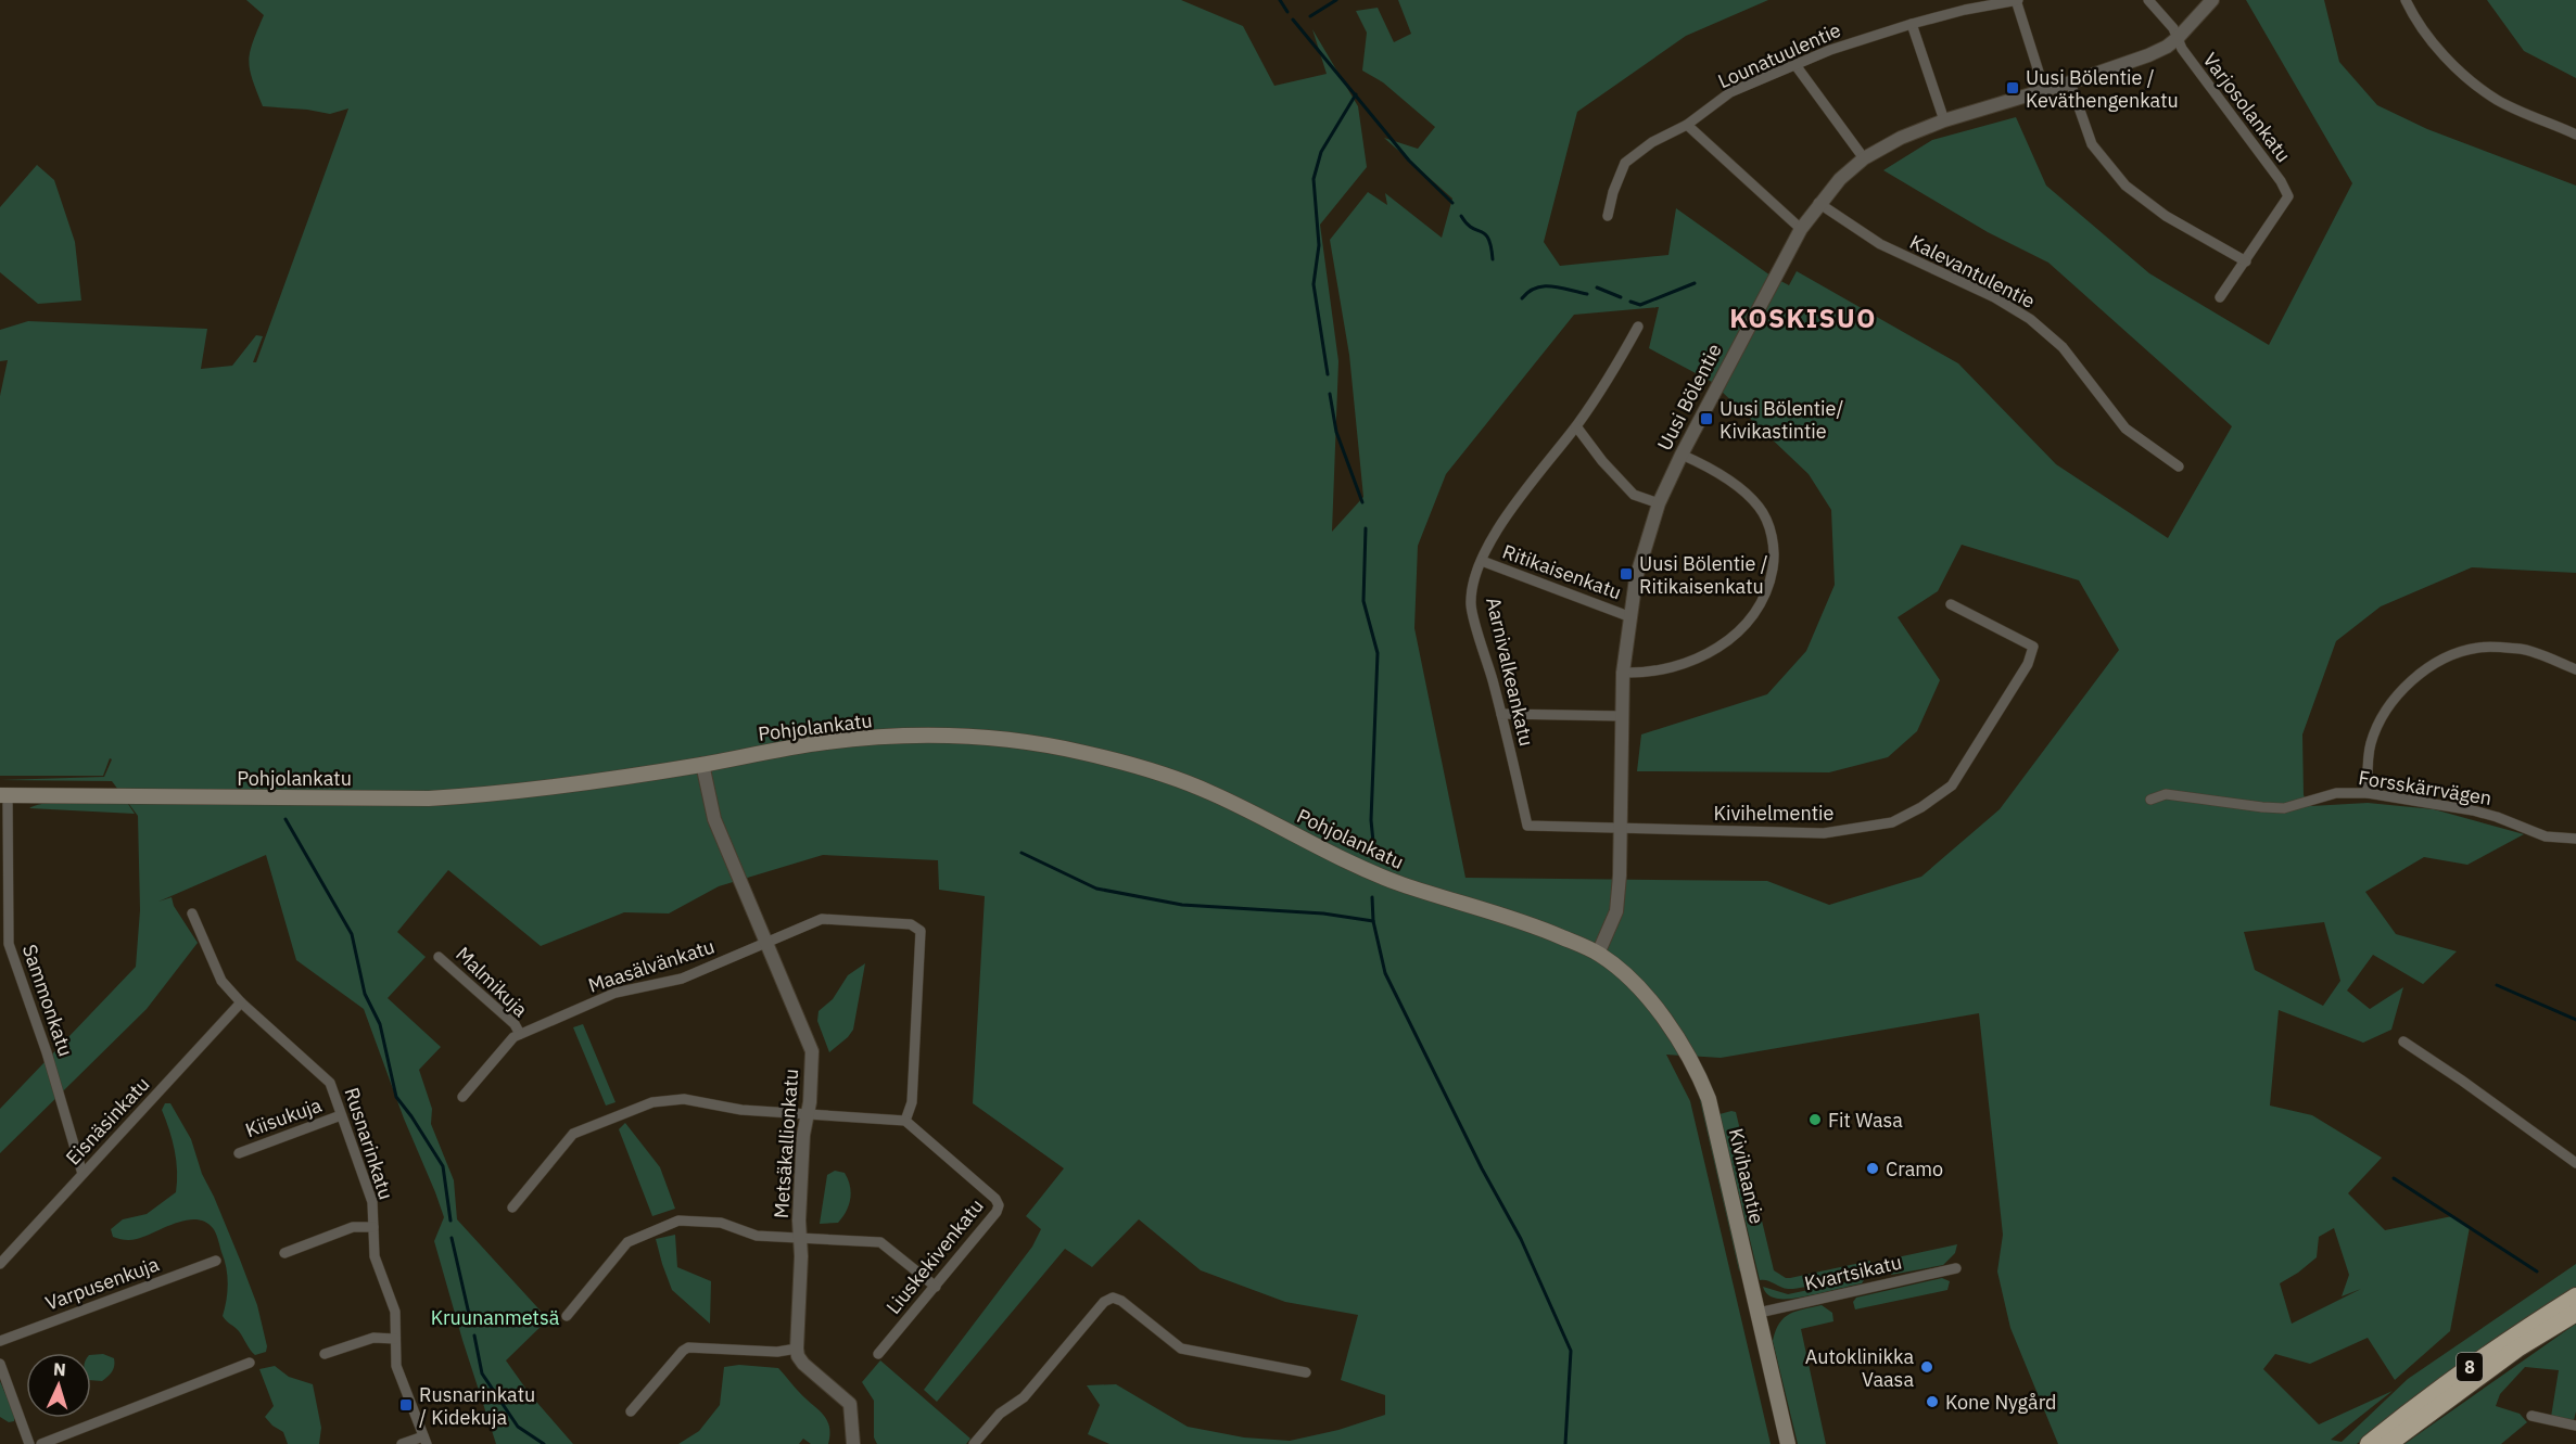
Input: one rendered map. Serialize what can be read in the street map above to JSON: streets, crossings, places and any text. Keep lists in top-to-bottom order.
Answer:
{
  "streets": {
    "highway": ["8"],
    "main road": ["Pohjolankatu", "Kivihaantie"],
    "street": [
      "Lounatuulentie",
      "Varjosolankatu",
      "Kalevantulentie",
      "Uusi Bölentie",
      "Ritikaisenkatu",
      "Aarnivalkeankatu",
      "Forsskärrvägen",
      "Kivihelmentie",
      "Maasälvänkatu",
      "Malmikuja",
      "Sammonkatu",
      "Kiisukuja",
      "Eisnäsinkatu",
      "Rusnarinkatu",
      "Metsäkallionkatu",
      "Liuskekivenkatu",
      "Kvartsikatu",
      "Varpusenkuja"
    ]
  },
  "crossings": [
    ["Varjosolankatu", "Uusi Bölentie"],
    ["Kalevantulentie", "Uusi Bölentie"],
    ["Uusi Bölentie", "Ritikaisenkatu"],
    ["Uusi Bölentie", "Aarnivalkeankatu"],
    ["Uusi Bölentie", "Pohjolankatu"],
    ["Uusi Bölentie", "Kivihelmentie"],
    ["Uusi Bölentie", "Kivihaantie"],
    ["Ritikaisenkatu", "Aarnivalkeankatu"],
    ["Aarnivalkeankatu", "Kivihelmentie"],
    ["Pohjolankatu", "Sammonkatu"],
    ["Pohjolankatu", "Metsäkallionkatu"],
    ["Pohjolankatu", "Kivihaantie"],
    ["Maasälvänkatu", "Malmikuja"],
    ["Maasälvänkatu", "Metsäkallionkatu"],
    ["Maasälvänkatu", "Liuskekivenkatu"],
    ["Sammonkatu", "Eisnäsinkatu"],
    ["Kiisukuja", "Rusnarinkatu"],
    ["Eisnäsinkatu", "Rusnarinkatu"],
    ["Kivihaantie", "Kvartsikatu"]
  ],
  "districts": ["KOSKISUO"],
  "parks": ["Kruunanmetsä"],
  "places": {
    "transit": [
      "Uusi Bölentie / Keväthengenkatu",
      "Uusi Bölentie/ Kivikastintie",
      "Uusi Bölentie / Ritikaisenkatu",
      "Rusnarinkatu / Kidekuja"
    ],
    "other": [
      "Fit Wasa",
      "Cramo",
      "Autoklinikka Vaasa",
      "Kone Nygård"
    ]
  },
  "north": "top"
}
